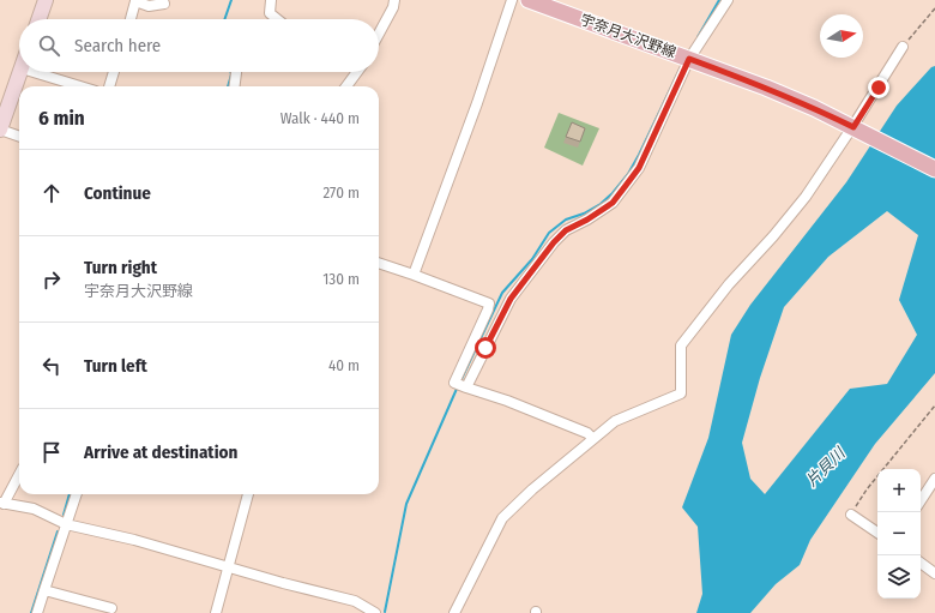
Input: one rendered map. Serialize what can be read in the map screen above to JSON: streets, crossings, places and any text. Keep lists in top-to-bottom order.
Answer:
{
  "streets": {
    "main road": ["宇奈月大沢野線"]
  },
  "water": ["片貝川"],
  "north": "right",
  "page": {
    "search": "Search here",
    "heading": ["6 min", "Walk · 440 m"],
    "list": [
      ["Continue", "270 m"],
      ["Turn right", "宇奈月大沢野線", "130 m"],
      ["Turn left", "40 m"],
      "Arrive at destination"
    ],
    "map_buttons": ["+", "−"]
  }
}
